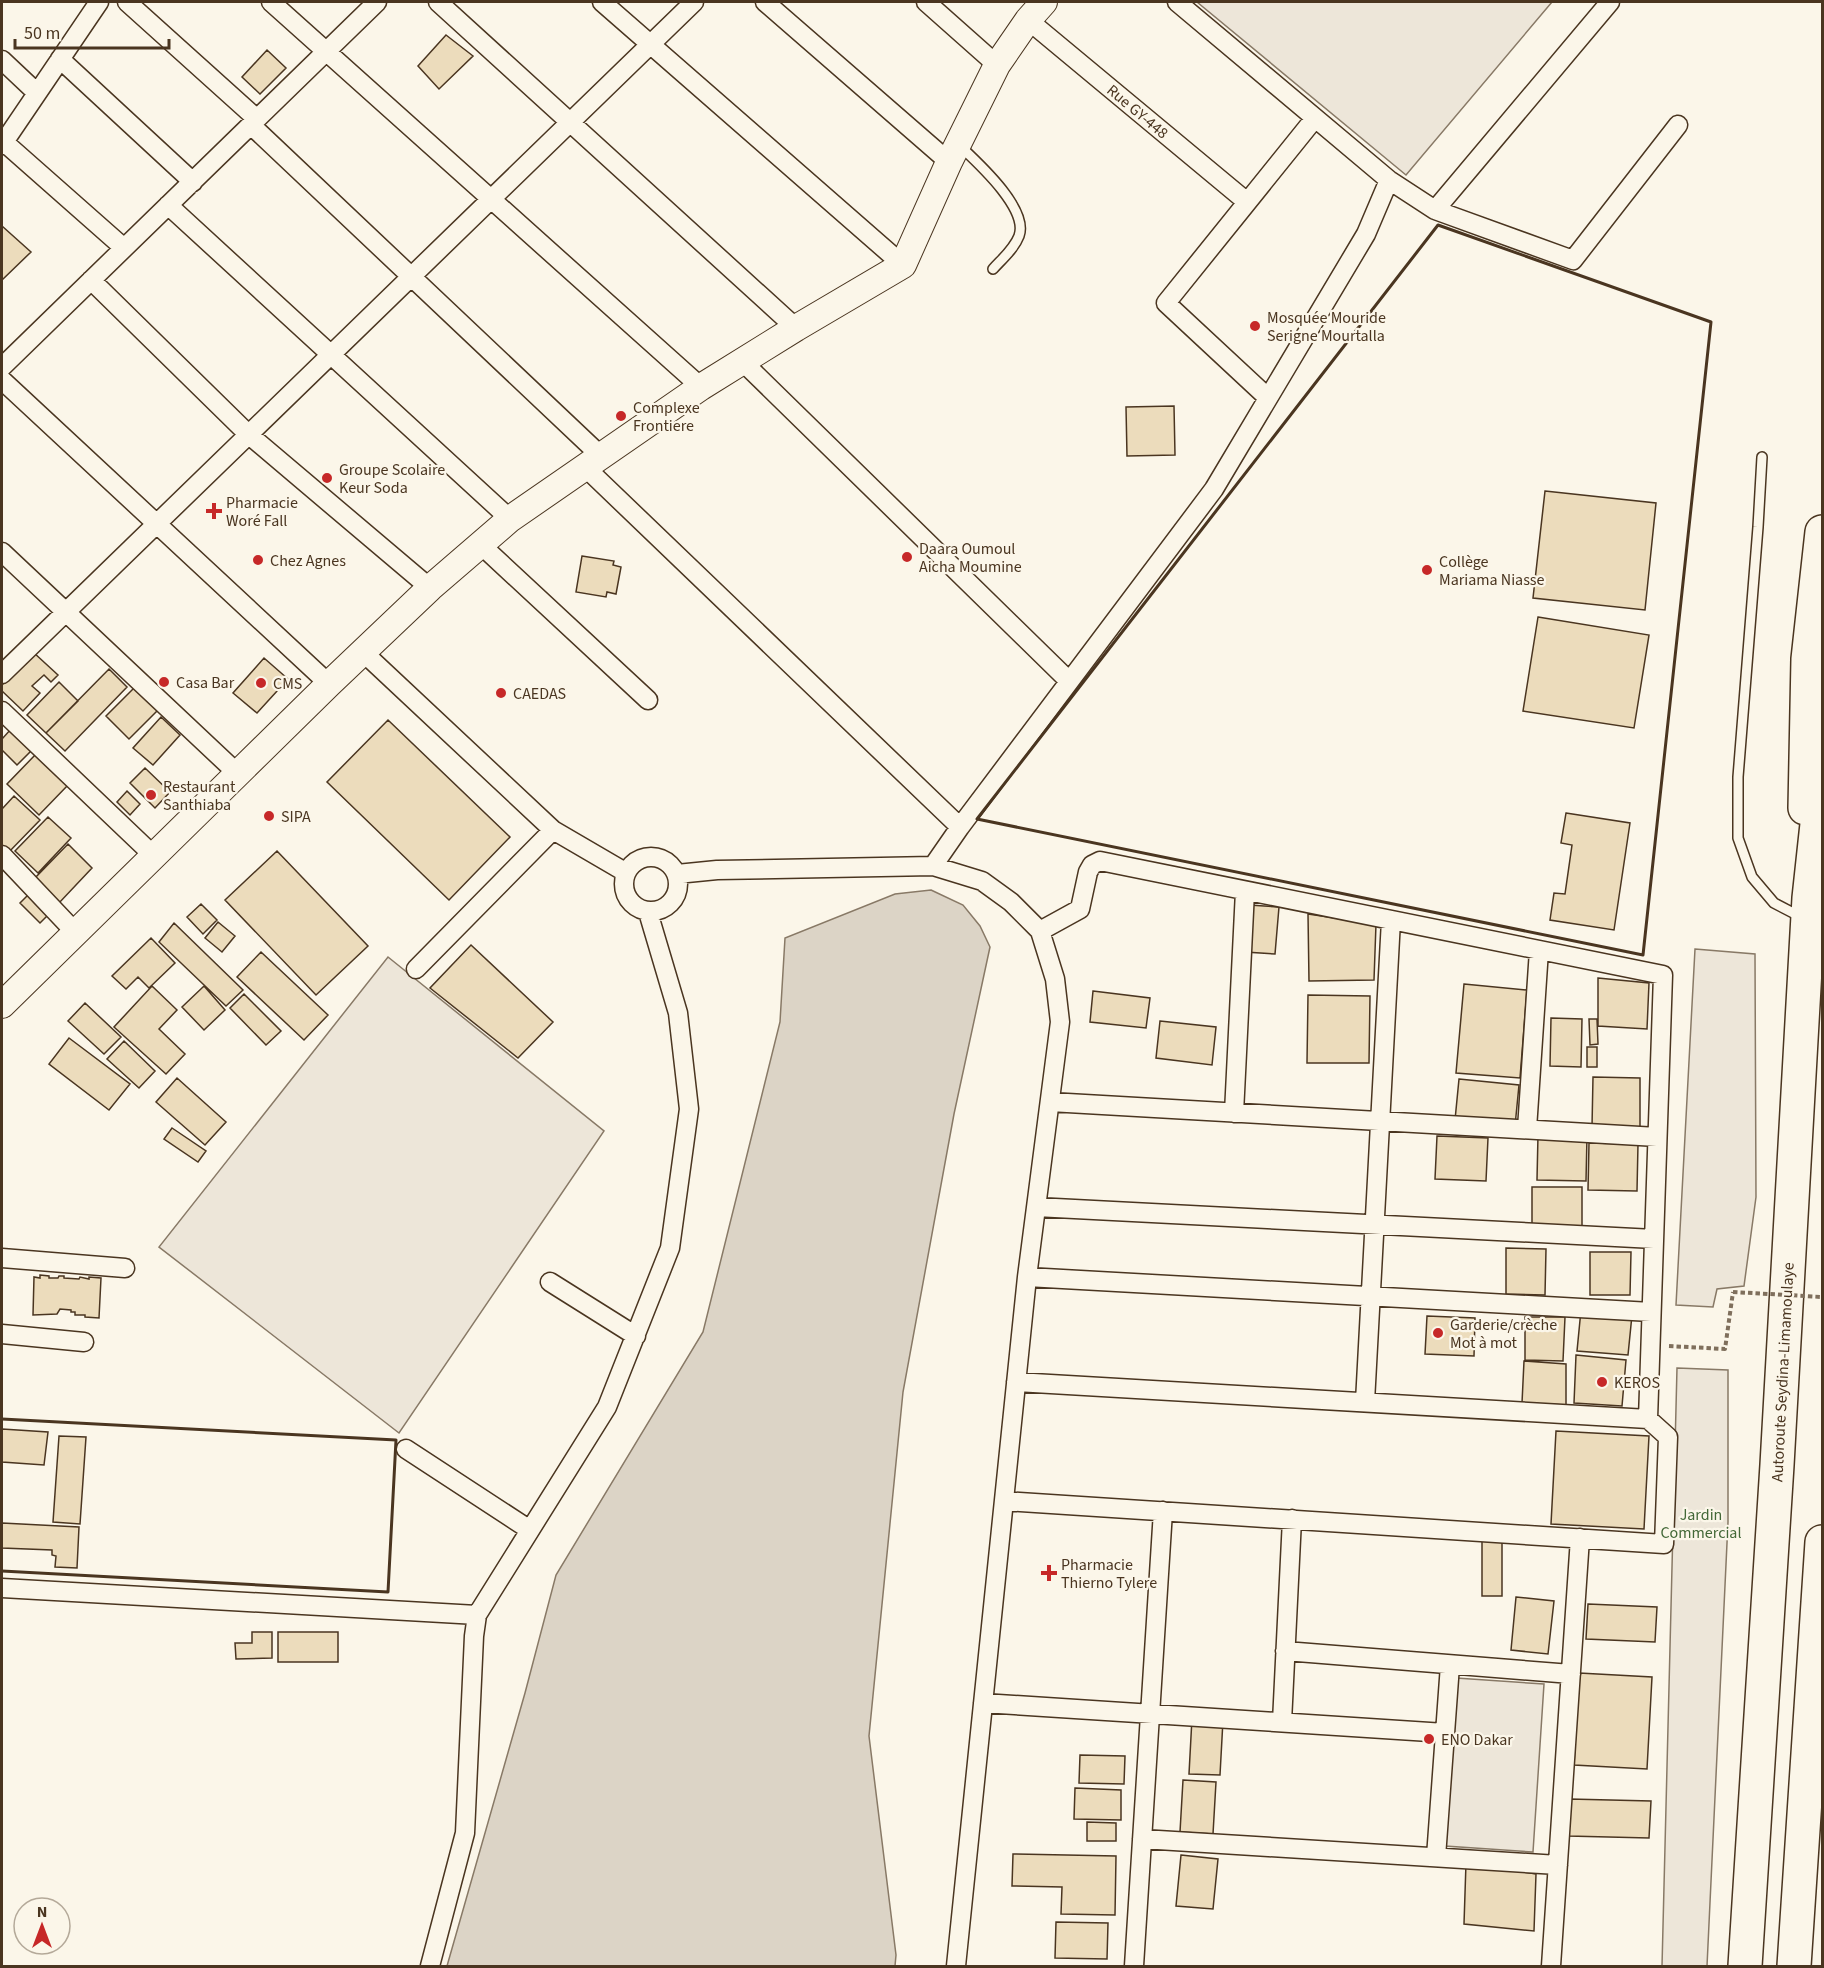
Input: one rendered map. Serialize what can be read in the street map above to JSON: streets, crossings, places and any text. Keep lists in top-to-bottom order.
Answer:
{
  "streets": {
    "highway": ["Autoroute Seydina-Limamoulaye"],
    "street": ["Rue GY-448"]
  },
  "parks": ["Jardin Commercial"],
  "places": {
    "other": [
      "Mosquée Mouride Serigne Mourtalla",
      "Complexe Frontiere",
      "Groupe Scolaire Keur Soda",
      "Daara Oumoul Aicha Moumine",
      "Chez Agnes",
      "Collège Mariama Niasse",
      "Casa Bar",
      "CMS",
      "CAEDAS",
      "Restaurant Santhiaba",
      "SIPA",
      "Garderie/crèche Mot à mot",
      "KEROS",
      "ENO Dakar"
    ],
    "health": ["Pharmacie Woré Fall", "Pharmacie Thierno Tylere"]
  },
  "scale_bar": "50 m",
  "north": "top"
}
